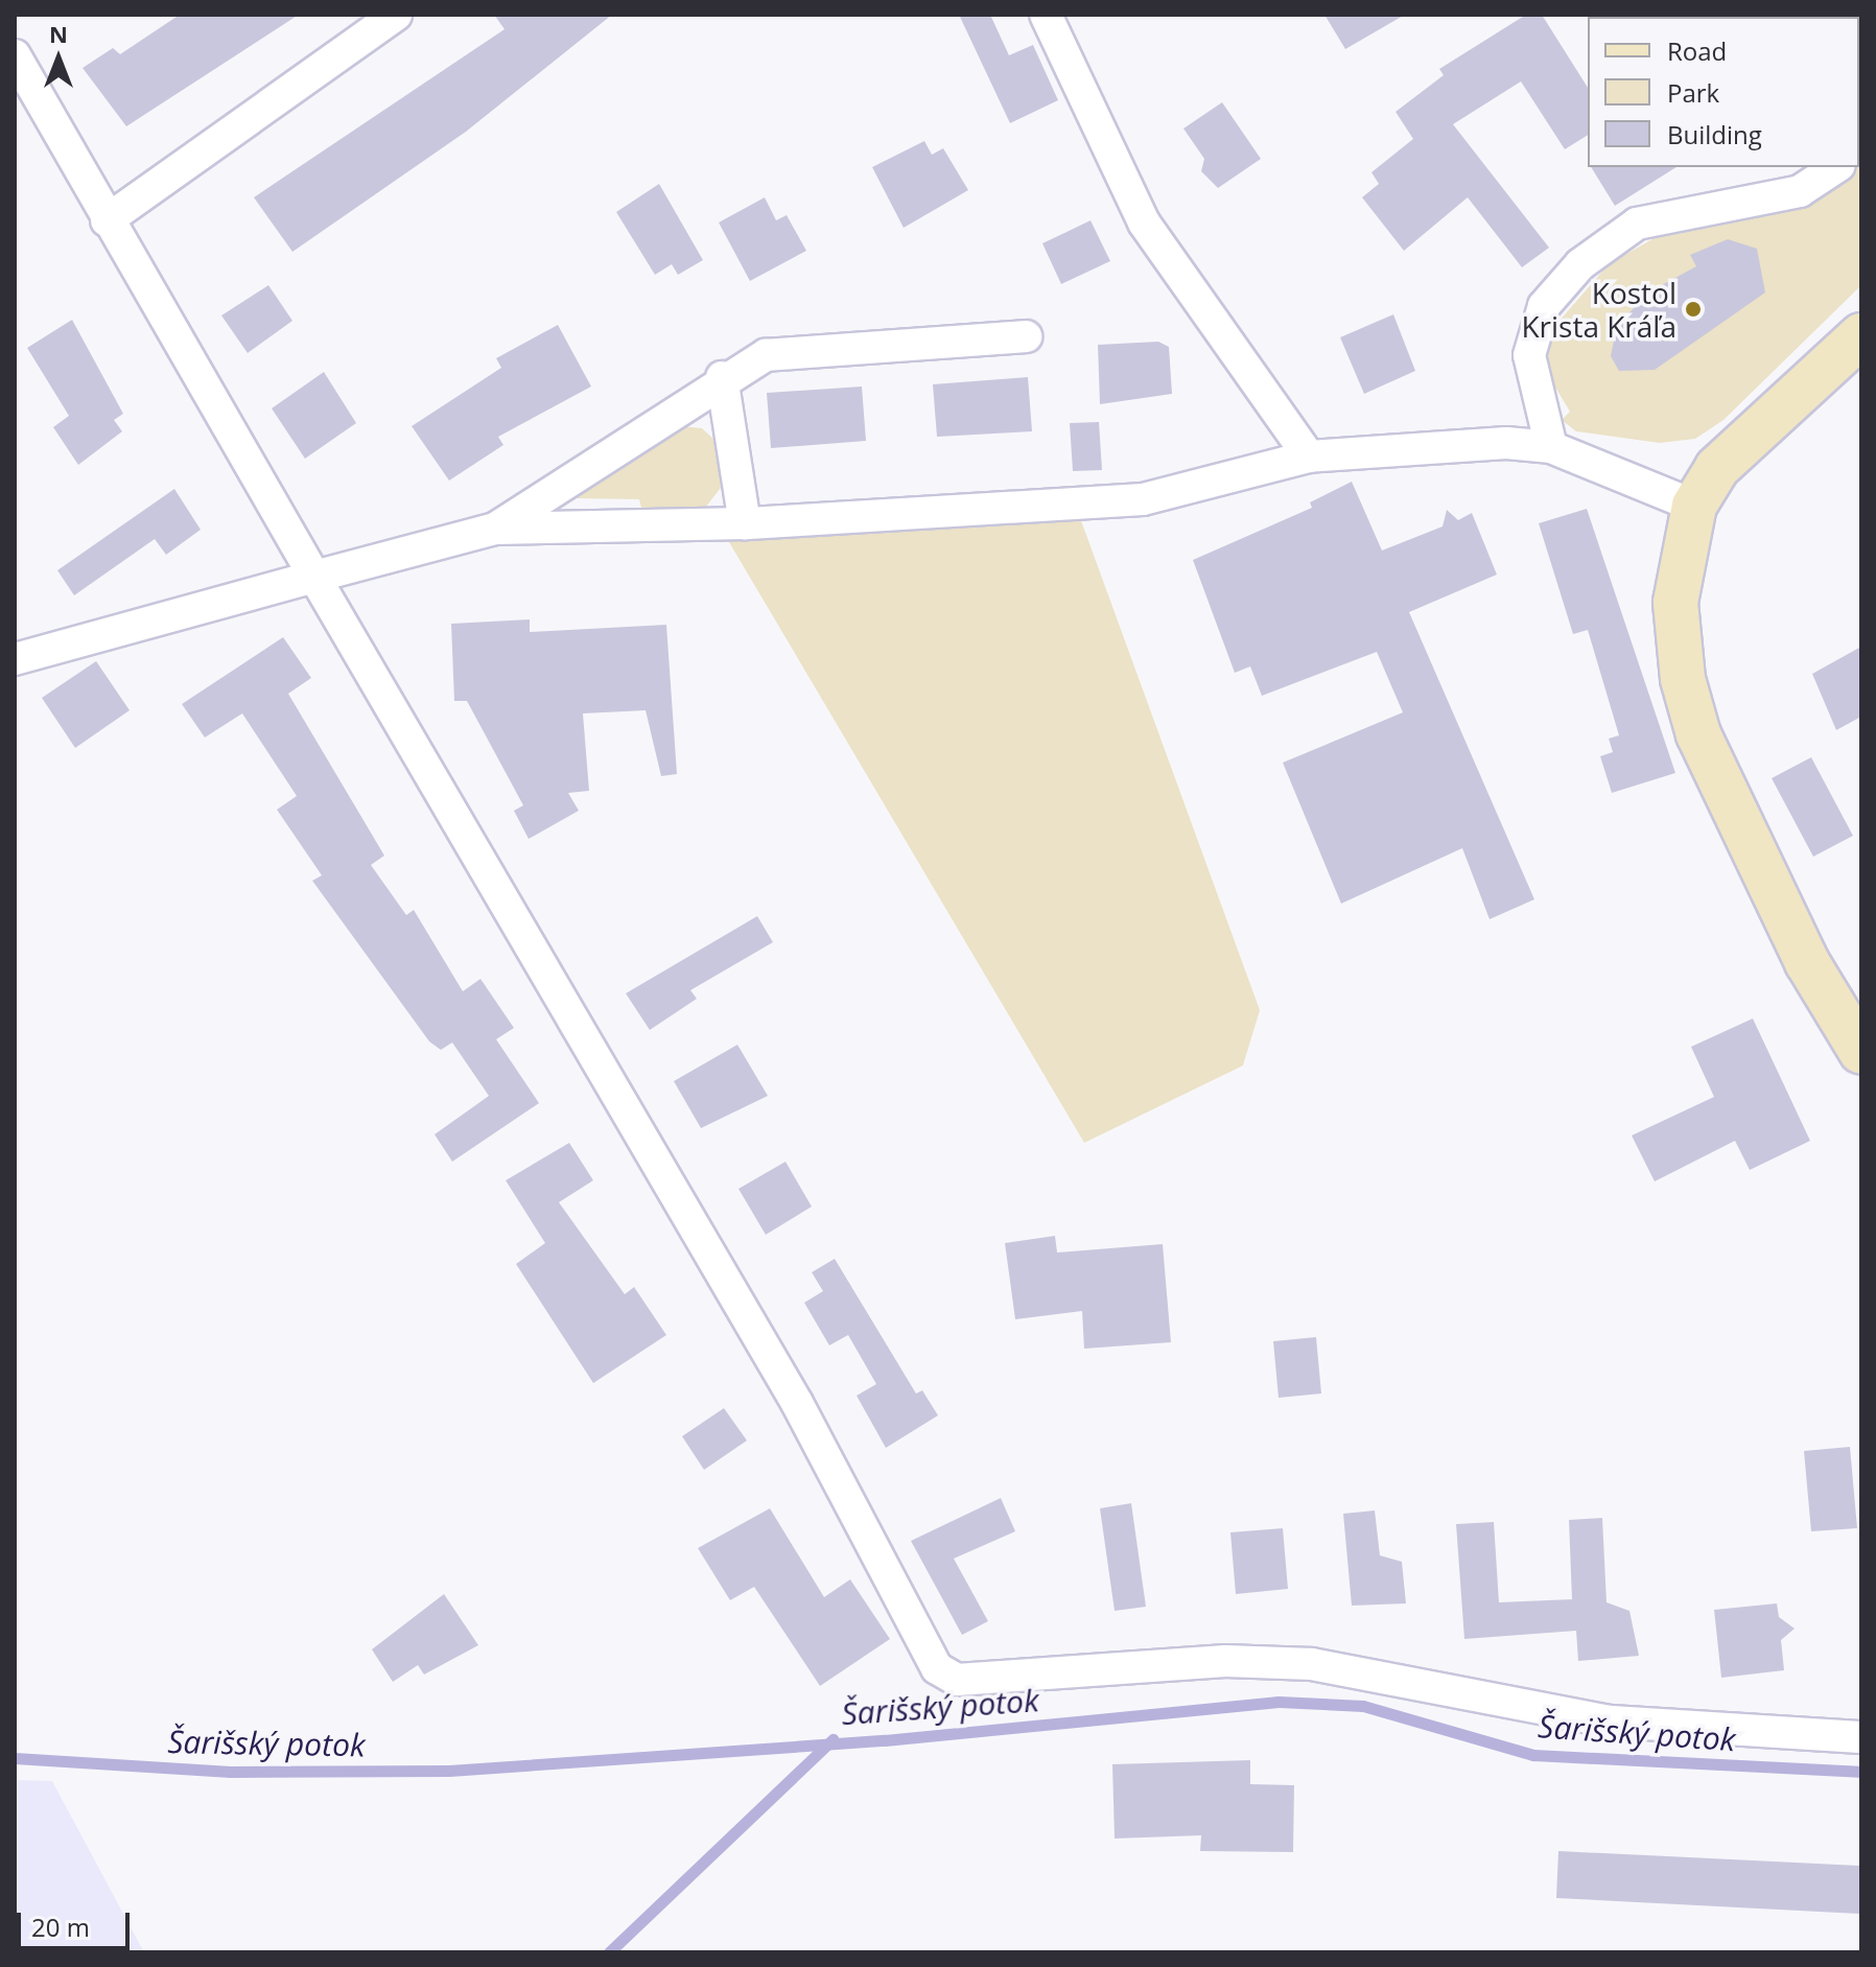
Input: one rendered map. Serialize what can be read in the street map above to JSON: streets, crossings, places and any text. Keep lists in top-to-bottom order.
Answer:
{
  "water": ["Šarišský potok"],
  "places": ["Kostol Krista Kráľa"],
  "legend": ["Road", "Park", "Building"],
  "scale_bar": "20 m",
  "north": "top"
}
